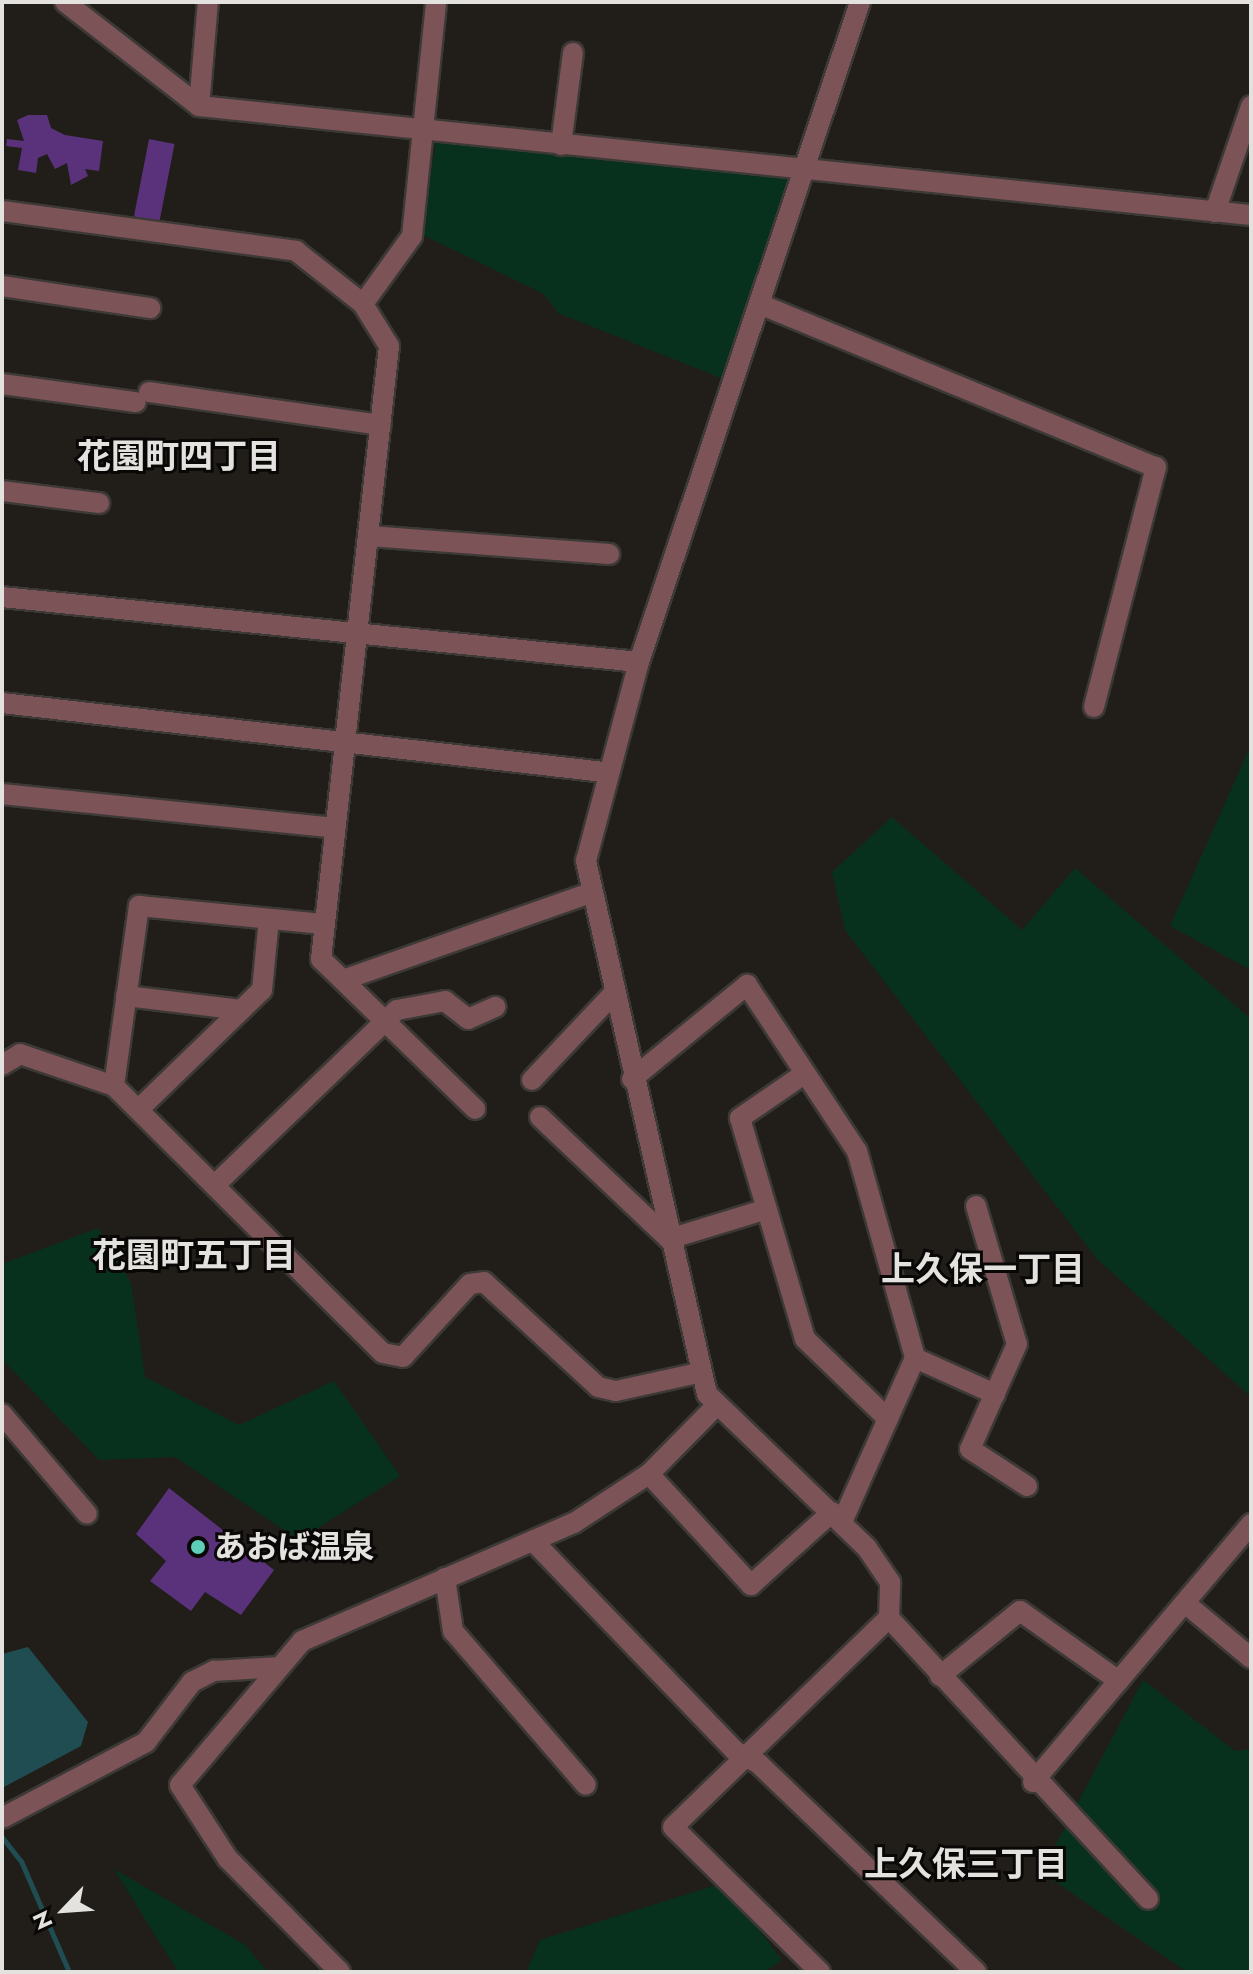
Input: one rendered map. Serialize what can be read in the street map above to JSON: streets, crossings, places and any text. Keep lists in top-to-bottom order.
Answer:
{
  "districts": [
    "花園町四丁目",
    "花園町五丁目",
    "上久保一丁目",
    "上久保三丁目"
  ],
  "places": ["あおば温泉"],
  "north": "bottom left"
}
